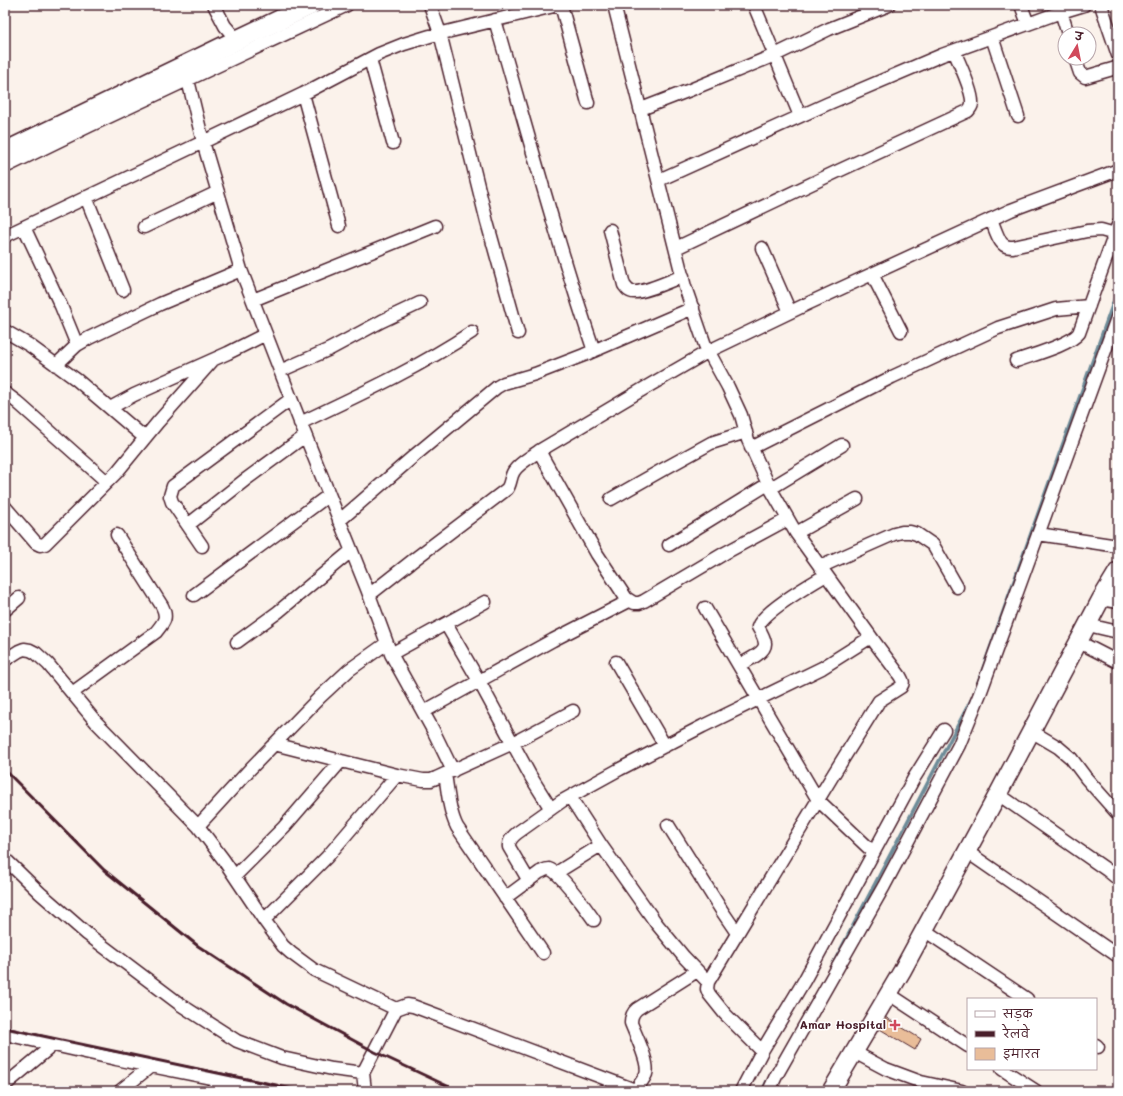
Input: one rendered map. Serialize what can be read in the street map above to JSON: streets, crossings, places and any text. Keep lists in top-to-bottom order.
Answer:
{
  "places": {
    "health": ["Amar Hospital"]
  },
  "legend": ["सड़क", "रेलवे", "इमारत"],
  "north": "top"
}
